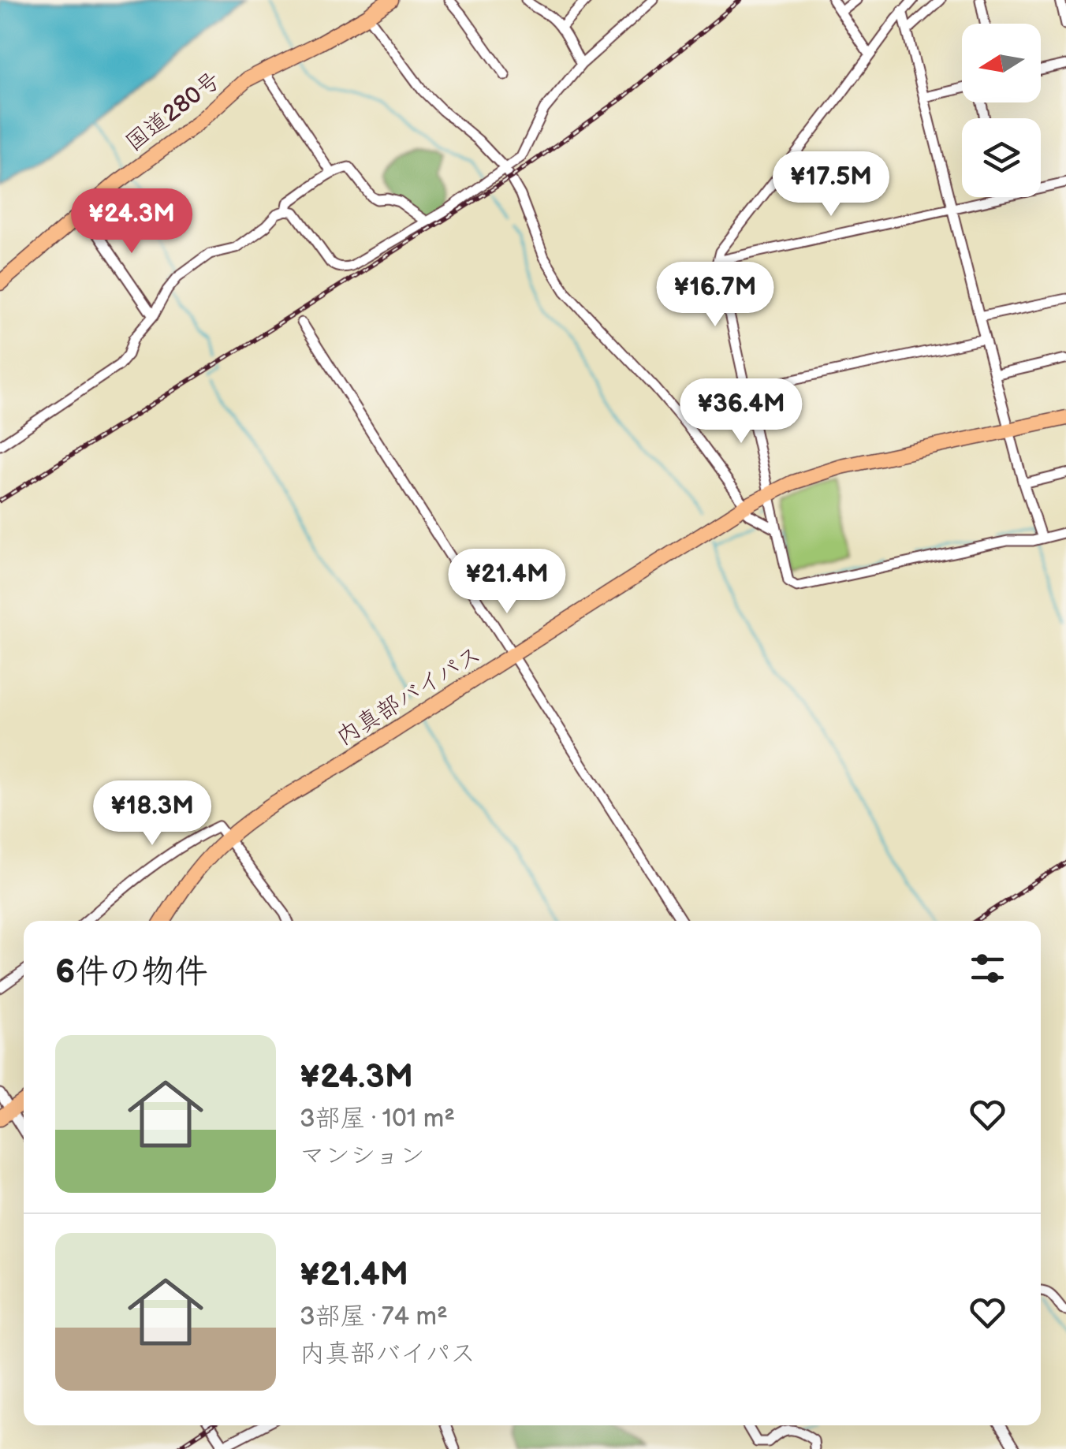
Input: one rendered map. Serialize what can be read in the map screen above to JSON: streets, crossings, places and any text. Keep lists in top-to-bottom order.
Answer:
{
  "streets": {
    "highway": ["国道280号", "内真部バイパス"]
  },
  "north": "left",
  "page": {
    "price": [
      "¥17.5M",
      "¥24.3M",
      "¥16.7M",
      "¥36.4M",
      "¥21.4M",
      "¥18.3M"
    ],
    "heading": "6件の物件",
    "list": [
      {
        "name": "¥24.3M",
        "note": "3部屋 · 101 m² · マンション"
      },
      {
        "name": "¥21.4M",
        "note": "3部屋 · 74 m² · 内真部バイパス"
      }
    ]
  }
}
